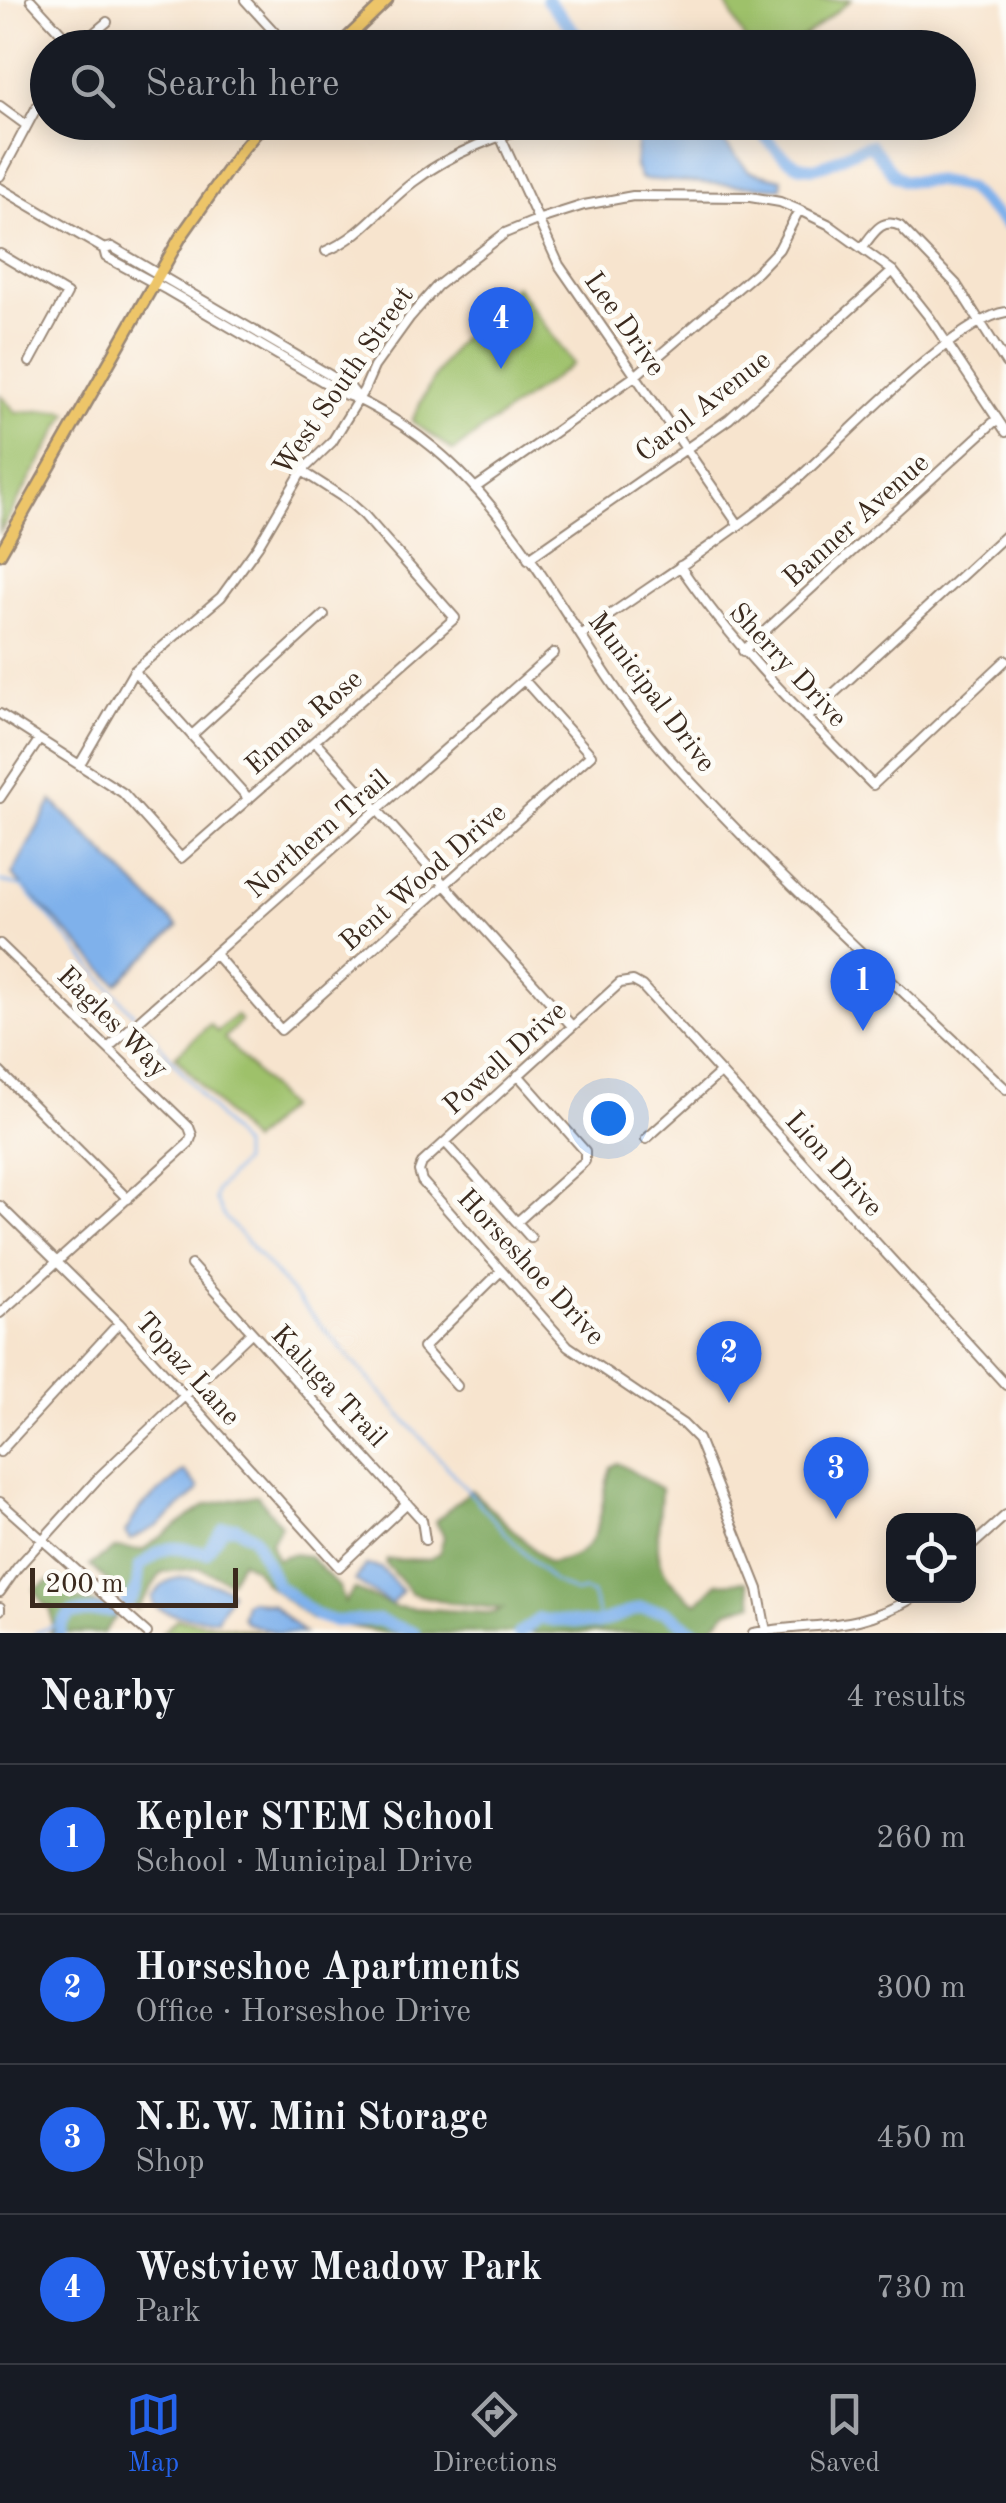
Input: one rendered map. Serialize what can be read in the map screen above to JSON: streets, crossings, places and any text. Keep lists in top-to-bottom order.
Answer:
{
  "streets": {
    "street": [
      "Lee Drive",
      "West South Street",
      "Carol Avenue",
      "Banner Avenue",
      "Sherry Drive",
      "Municipal Drive",
      "Emma Rose",
      "Northern Trail",
      "Bent Wood Drive",
      "Eagles Way",
      "Powell Drive",
      "Lion Drive",
      "Horseshoe Drive",
      "Topaz Lane",
      "Kaluga Trail"
    ]
  },
  "crossings": [
    ["Lee Drive", "West South Street"],
    ["Lee Drive", "Carol Avenue"],
    ["West South Street", "Carol Avenue"],
    ["West South Street", "Banner Avenue"],
    ["West South Street", "Municipal Drive"],
    ["West South Street", "Emma Rose"],
    ["Carol Avenue", "Municipal Drive"],
    ["Banner Avenue", "Sherry Drive"],
    ["Northern Trail", "Bent Wood Drive"],
    ["Northern Trail", "Eagles Way"],
    ["Powell Drive", "Lion Drive"],
    ["Powell Drive", "Horseshoe Drive"],
    ["Topaz Lane", "Kaluga Trail"]
  ],
  "scale_bar": "200 m",
  "page": {
    "search": "Search here",
    "pins": [
      "4",
      "1",
      "2",
      "3"
    ],
    "scale": "200 m",
    "heading": ["Nearby", "4 results"],
    "list": [
      {
        "mark": "1",
        "name": "Kepler STEM School",
        "note": "School · Municipal Drive",
        "value": "260 m"
      },
      {
        "mark": "2",
        "name": "Horseshoe Apartments",
        "note": "Office · Horseshoe Drive",
        "value": "300 m"
      },
      {
        "mark": "3",
        "name": "N.E.W. Mini Storage",
        "note": "Shop",
        "value": "450 m"
      },
      {
        "mark": "4",
        "name": "Westview Meadow Park",
        "note": "Park",
        "value": "730 m"
      }
    ],
    "nav": ["Map", "Directions", "Saved"]
  }
}
